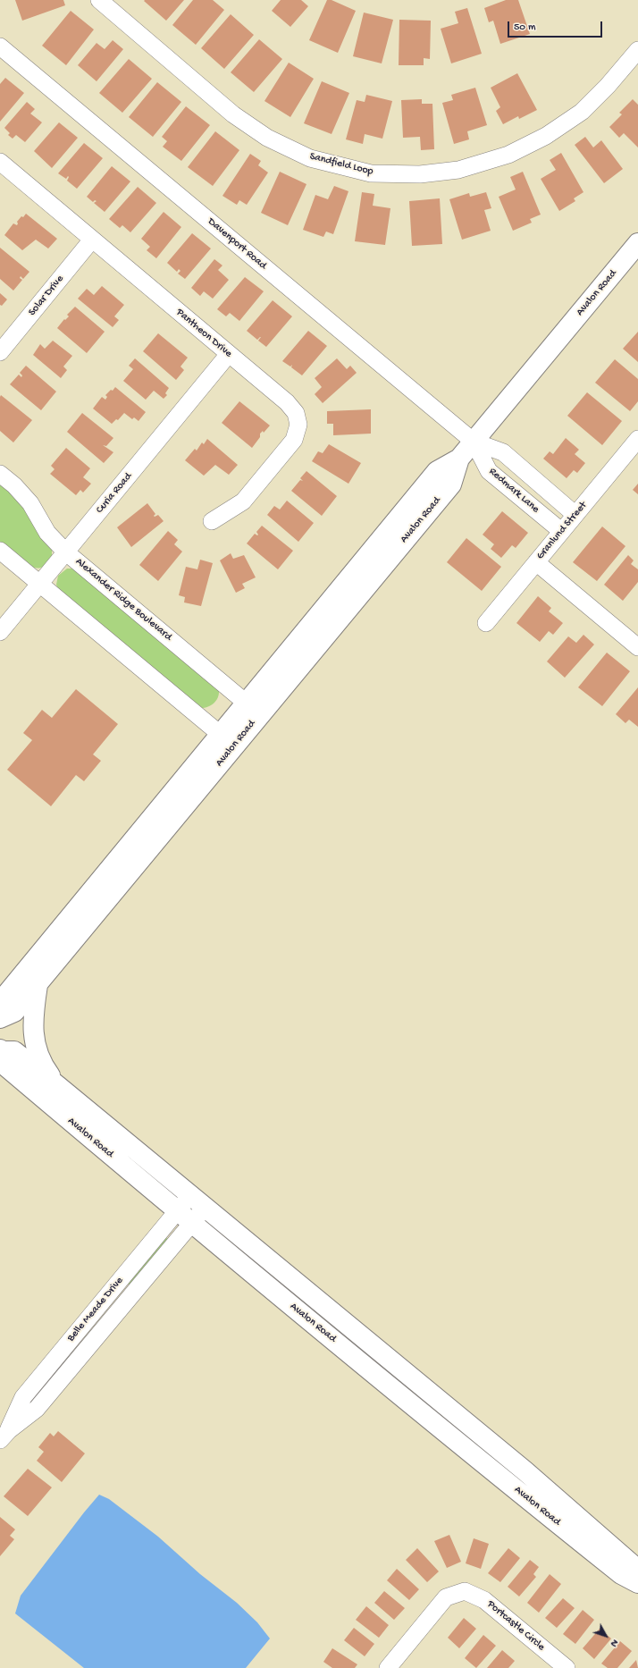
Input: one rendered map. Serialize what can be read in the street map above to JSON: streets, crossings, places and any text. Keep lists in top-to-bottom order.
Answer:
{
  "streets": {
    "main road": ["Avalon Road"],
    "street": [
      "Sandfield Loop",
      "Davenport Road",
      "Solar Drive",
      "Pantheon Drive",
      "Redmark Lane",
      "Curia Road",
      "Granlund Street",
      "Alexander Ridge Boulevard",
      "Belle Meade Drive",
      "Portcastle Circle"
    ]
  },
  "crossings": [
    ["Davenport Road", "Avalon Road"],
    ["Davenport Road", "Redmark Lane"],
    ["Avalon Road", "Redmark Lane"],
    ["Avalon Road", "Alexander Ridge Boulevard"],
    ["Avalon Road", "Belle Meade Drive"],
    ["Solar Drive", "Pantheon Drive"],
    ["Pantheon Drive", "Curia Road"],
    ["Redmark Lane", "Granlund Street"],
    ["Curia Road", "Alexander Ridge Boulevard"]
  ],
  "scale_bar": "50 m",
  "north": "bottom right"
}
